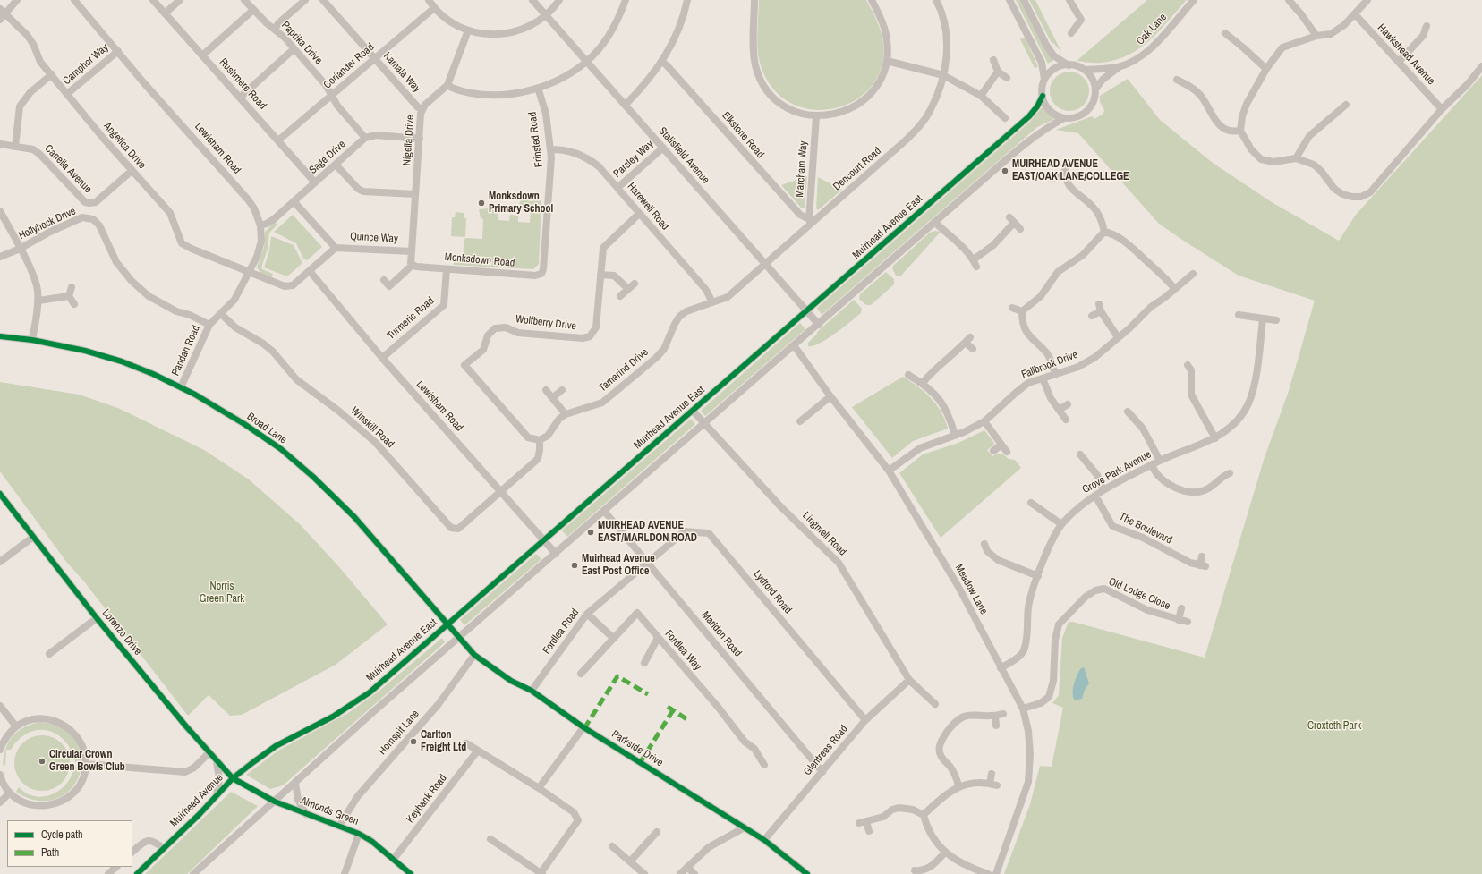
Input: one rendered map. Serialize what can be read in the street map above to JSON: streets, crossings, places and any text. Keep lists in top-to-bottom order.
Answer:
{
  "streets": {
    "street": [
      "Oak Lane",
      "Paprika Drive",
      "Hawkshead Avenue",
      "Camphor Way",
      "Coriander Road",
      "Kamala Way",
      "Rushmere Road",
      "Elkstone Road",
      "Frinsted Road",
      "Nigella Drive",
      "Angelica Drive",
      "Lewisham Road",
      "Stalisfield Avenue",
      "Sage Drive",
      "Parsley Way",
      "Canella Avenue",
      "Marcham Way",
      "Dencourt Road",
      "Harewell Road",
      "Hollyhock Drive",
      "Muirhead Avenue East",
      "Quince Way",
      "Monksdown Road",
      "Turmeric Road",
      "Wolfberry Drive",
      "Pandan Road",
      "Fallbrook Drive",
      "Tamarind Drive",
      "Winskill Road",
      "Broad Lane",
      "Grove Park Avenue",
      "The Boulevard",
      "Lingmell Road",
      "Meadow Lane",
      "Lydford Road",
      "Old Lodge Close",
      "Fordlea Road",
      "Lorenzo Drive",
      "Marldon Road",
      "Fordlea Way",
      "Hornspit Lane",
      "Parkside Drive",
      "Glentrees Road",
      "Keybank Road",
      "Muirhead Avenue",
      "Almonds Green"
    ]
  },
  "crossings": [
    ["Oak Lane", "Muirhead Avenue East"],
    ["Paprika Drive", "Coriander Road"],
    ["Paprika Drive", "Sage Drive"],
    ["Camphor Way", "Angelica Drive"],
    ["Camphor Way", "Lewisham Road"],
    ["Coriander Road", "Kamala Way"],
    ["Coriander Road", "Rushmere Road"],
    ["Kamala Way", "Nigella Drive"],
    ["Rushmere Road", "Sage Drive"],
    ["Elkstone Road", "Marcham Way"],
    ["Elkstone Road", "Dencourt Road"],
    ["Frinsted Road", "Harewell Road"],
    ["Frinsted Road", "Monksdown Road"],
    ["Nigella Drive", "Quince Way"],
    ["Nigella Drive", "Monksdown Road"],
    ["Angelica Drive", "Lewisham Road"],
    ["Angelica Drive", "Canella Avenue"],
    ["Angelica Drive", "Pandan Road"],
    ["Lewisham Road", "Sage Drive"],
    ["Lewisham Road", "Muirhead Avenue East"],
    ["Lewisham Road", "Turmeric Road"],
    ["Lewisham Road", "Pandan Road"],
    ["Lewisham Road", "Winskill Road"],
    ["Stalisfield Avenue", "Parsley Way"],
    ["Stalisfield Avenue", "Dencourt Road"],
    ["Stalisfield Avenue", "Muirhead Avenue East"],
    ["Stalisfield Avenue", "Tamarind Drive"],
    ["Parsley Way", "Harewell Road"],
    ["Marcham Way", "Dencourt Road"],
    ["Dencourt Road", "Tamarind Drive"],
    ["Harewell Road", "Wolfberry Drive"],
    ["Harewell Road", "Tamarind Drive"],
    ["Hollyhock Drive", "Pandan Road"],
    ["Muirhead Avenue East", "Broad Lane"],
    ["Muirhead Avenue East", "Lingmell Road"],
    ["Muirhead Avenue East", "Muirhead Avenue"],
    ["Monksdown Road", "Turmeric Road"],
    ["Wolfberry Drive", "Tamarind Drive"],
    ["Pandan Road", "Winskill Road"],
    ["Pandan Road", "Broad Lane"],
    ["Fallbrook Drive", "Meadow Lane"],
    ["Broad Lane", "Parkside Drive"],
    ["Grove Park Avenue", "The Boulevard"],
    ["Grove Park Avenue", "Meadow Lane"],
    ["Lingmell Road", "Glentrees Road"],
    ["Meadow Lane", "Old Lodge Close"],
    ["Lydford Road", "Fordlea Road"],
    ["Lydford Road", "Marldon Road"],
    ["Lydford Road", "Glentrees Road"],
    ["Fordlea Road", "Marldon Road"],
    ["Fordlea Road", "Parkside Drive"],
    ["Lorenzo Drive", "Muirhead Avenue"],
    ["Lorenzo Drive", "Almonds Green"],
    ["Marldon Road", "Glentrees Road"],
    ["Hornspit Lane", "Parkside Drive"],
    ["Hornspit Lane", "Almonds Green"],
    ["Parkside Drive", "Glentrees Road"],
    ["Keybank Road", "Almonds Green"],
    ["Muirhead Avenue", "Almonds Green"]
  ],
  "parks": ["Norris Green Park", "Croxteth Park"],
  "places": [
    "MUIRHEAD AVENUE EAST/OAK LANE/COLLEGE",
    "Monksdown Primary School",
    "MUIRHEAD AVENUE EAST/MARLDON ROAD",
    "Muirhead Avenue East Post Office",
    "Carlton Freight Ltd",
    "Circular Crown Green Bowls Club"
  ],
  "legend": ["Cycle path", "Path"]
}
